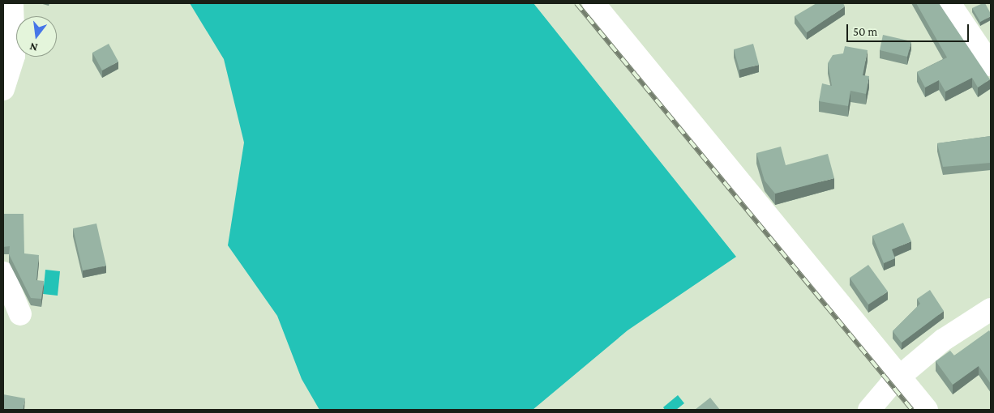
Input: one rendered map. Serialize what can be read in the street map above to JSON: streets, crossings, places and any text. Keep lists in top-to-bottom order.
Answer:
{
  "scale_bar": "50 m",
  "north": "bottom"
}
